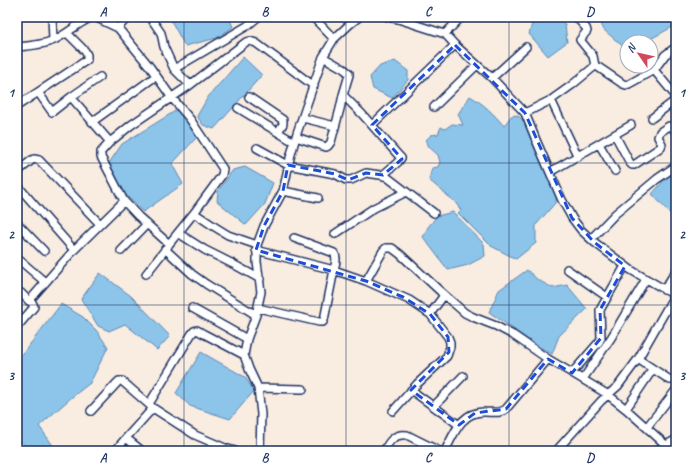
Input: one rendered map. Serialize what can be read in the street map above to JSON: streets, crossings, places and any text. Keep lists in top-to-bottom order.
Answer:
{
  "north": "top left",
  "grid": {
    "columns": [
      "A",
      "B",
      "C",
      "D"
    ],
    "rows": ["1", "2", "3"]
  }
}
